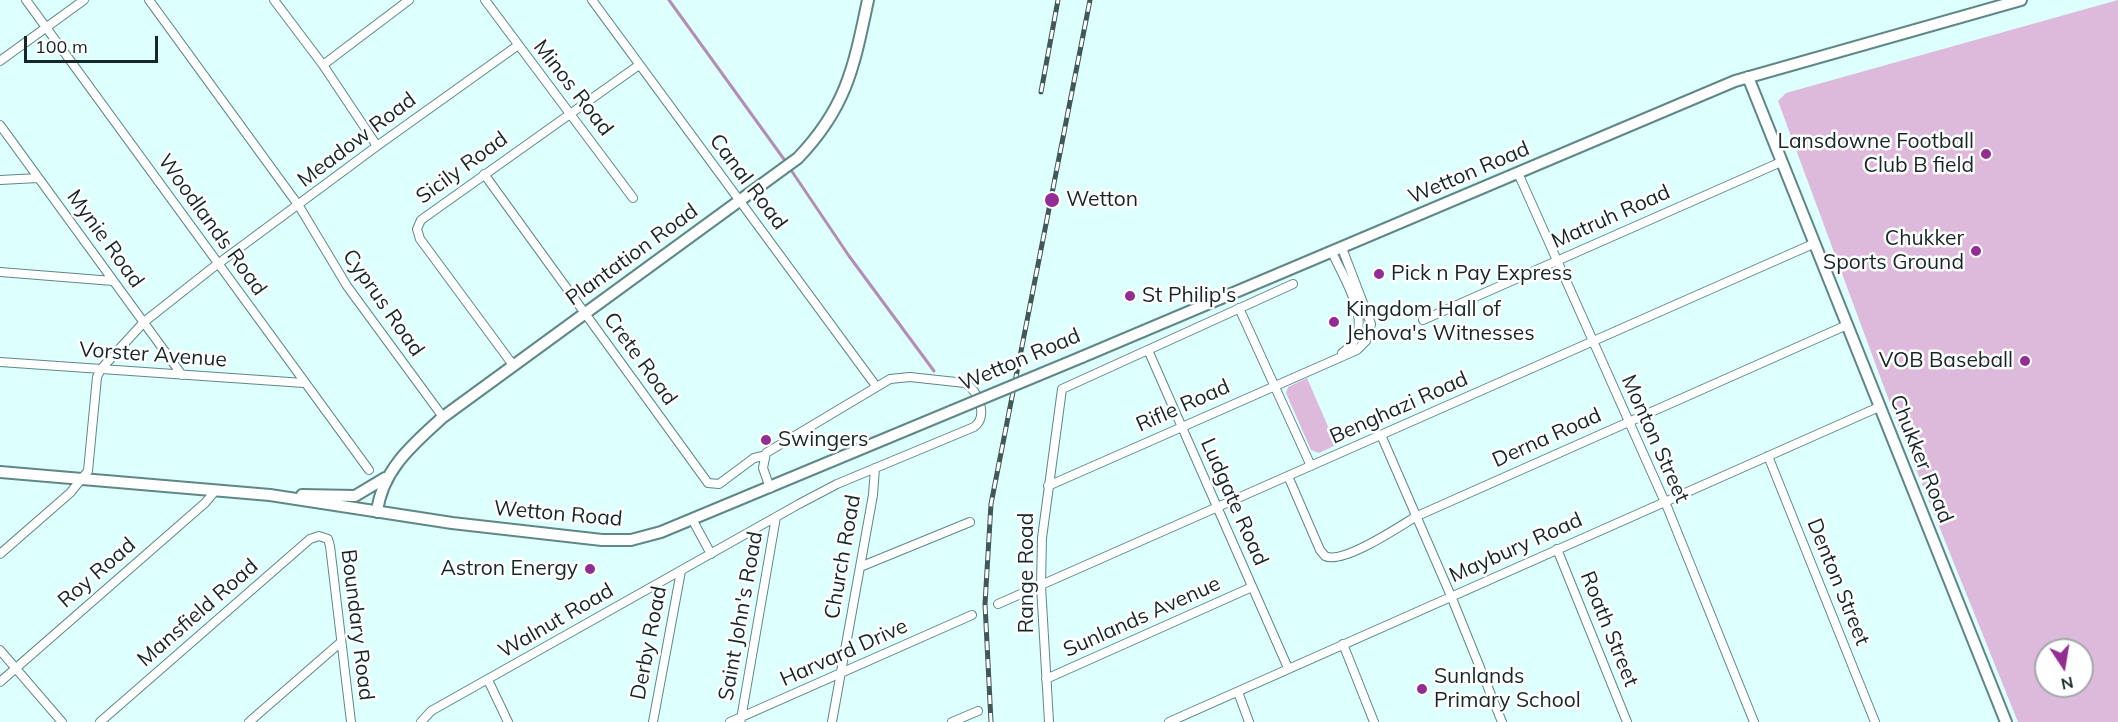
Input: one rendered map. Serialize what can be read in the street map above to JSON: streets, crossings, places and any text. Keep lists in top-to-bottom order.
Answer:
{
  "streets": {
    "main road": ["Wetton Road", "Plantation Road", "Chukker Road"],
    "street": [
      "Minos Road",
      "Meadow Road",
      "Sicily Road",
      "Canal Road",
      "Matruh Road",
      "Woodlands Road",
      "Mynie Road",
      "Cyprus Road",
      "Vorster Avenue",
      "Crete Road",
      "Rifle Road",
      "Benghazi Road",
      "Derna Road",
      "Monton Street",
      "Ludgate Road",
      "Maybury Road",
      "Church Road",
      "Roy Road",
      "Range Road",
      "Denton Street",
      "Mansfield Road",
      "Saint John's Road",
      "Sunlands Avenue",
      "Walnut Road",
      "Boundary Road",
      "Roath Street",
      "Derby Road",
      "Harvard Drive"
    ]
  },
  "crossings": [
    ["Minos Road", "Meadow Road"],
    ["Minos Road", "Sicily Road"],
    ["Meadow Road", "Woodlands Road"],
    ["Meadow Road", "Mynie Road"],
    ["Meadow Road", "Cyprus Road"],
    ["Meadow Road", "Vorster Avenue"],
    ["Sicily Road", "Canal Road"],
    ["Sicily Road", "Plantation Road"],
    ["Sicily Road", "Crete Road"],
    ["Wetton Road", "Plantation Road"],
    ["Wetton Road", "Rifle Road"],
    ["Wetton Road", "Monton Street"],
    ["Wetton Road", "Chukker Road"],
    ["Wetton Road", "Roy Road"],
    ["Canal Road", "Plantation Road"],
    ["Canal Road", "Crete Road"],
    ["Matruh Road", "Monton Street"],
    ["Matruh Road", "Chukker Road"],
    ["Woodlands Road", "Vorster Avenue"],
    ["Mynie Road", "Vorster Avenue"],
    ["Plantation Road", "Cyprus Road"],
    ["Plantation Road", "Crete Road"],
    ["Crete Road", "Church Road"],
    ["Crete Road", "Walnut Road"],
    ["Rifle Road", "Ludgate Road"],
    ["Rifle Road", "Range Road"],
    ["Benghazi Road", "Derna Road"],
    ["Benghazi Road", "Monton Street"],
    ["Benghazi Road", "Chukker Road"],
    ["Benghazi Road", "Ludgate Road"],
    ["Benghazi Road", "Range Road"],
    ["Derna Road", "Monton Street"],
    ["Derna Road", "Chukker Road"],
    ["Monton Street", "Maybury Road"],
    ["Chukker Road", "Maybury Road"],
    ["Ludgate Road", "Maybury Road"],
    ["Ludgate Road", "Range Road"],
    ["Ludgate Road", "Sunlands Avenue"],
    ["Maybury Road", "Denton Street"],
    ["Maybury Road", "Roath Street"],
    ["Church Road", "Walnut Road"],
    ["Church Road", "Harvard Drive"],
    ["Range Road", "Sunlands Avenue"],
    ["Mansfield Road", "Boundary Road"],
    ["Saint John's Road", "Walnut Road"],
    ["Saint John's Road", "Harvard Drive"],
    ["Walnut Road", "Derby Road"]
  ],
  "places": [
    "Lansdowne Football Club B field",
    "Wetton",
    "Chukker Sports Ground",
    "Pick n Pay Express",
    "St Philip's",
    "Kingdom Hall of Jehova's Witnesses",
    "VOB Baseball",
    "Swingers",
    "Astron Energy",
    "Sunlands Primary School"
  ],
  "scale_bar": "100 m",
  "north": "bottom"
}
